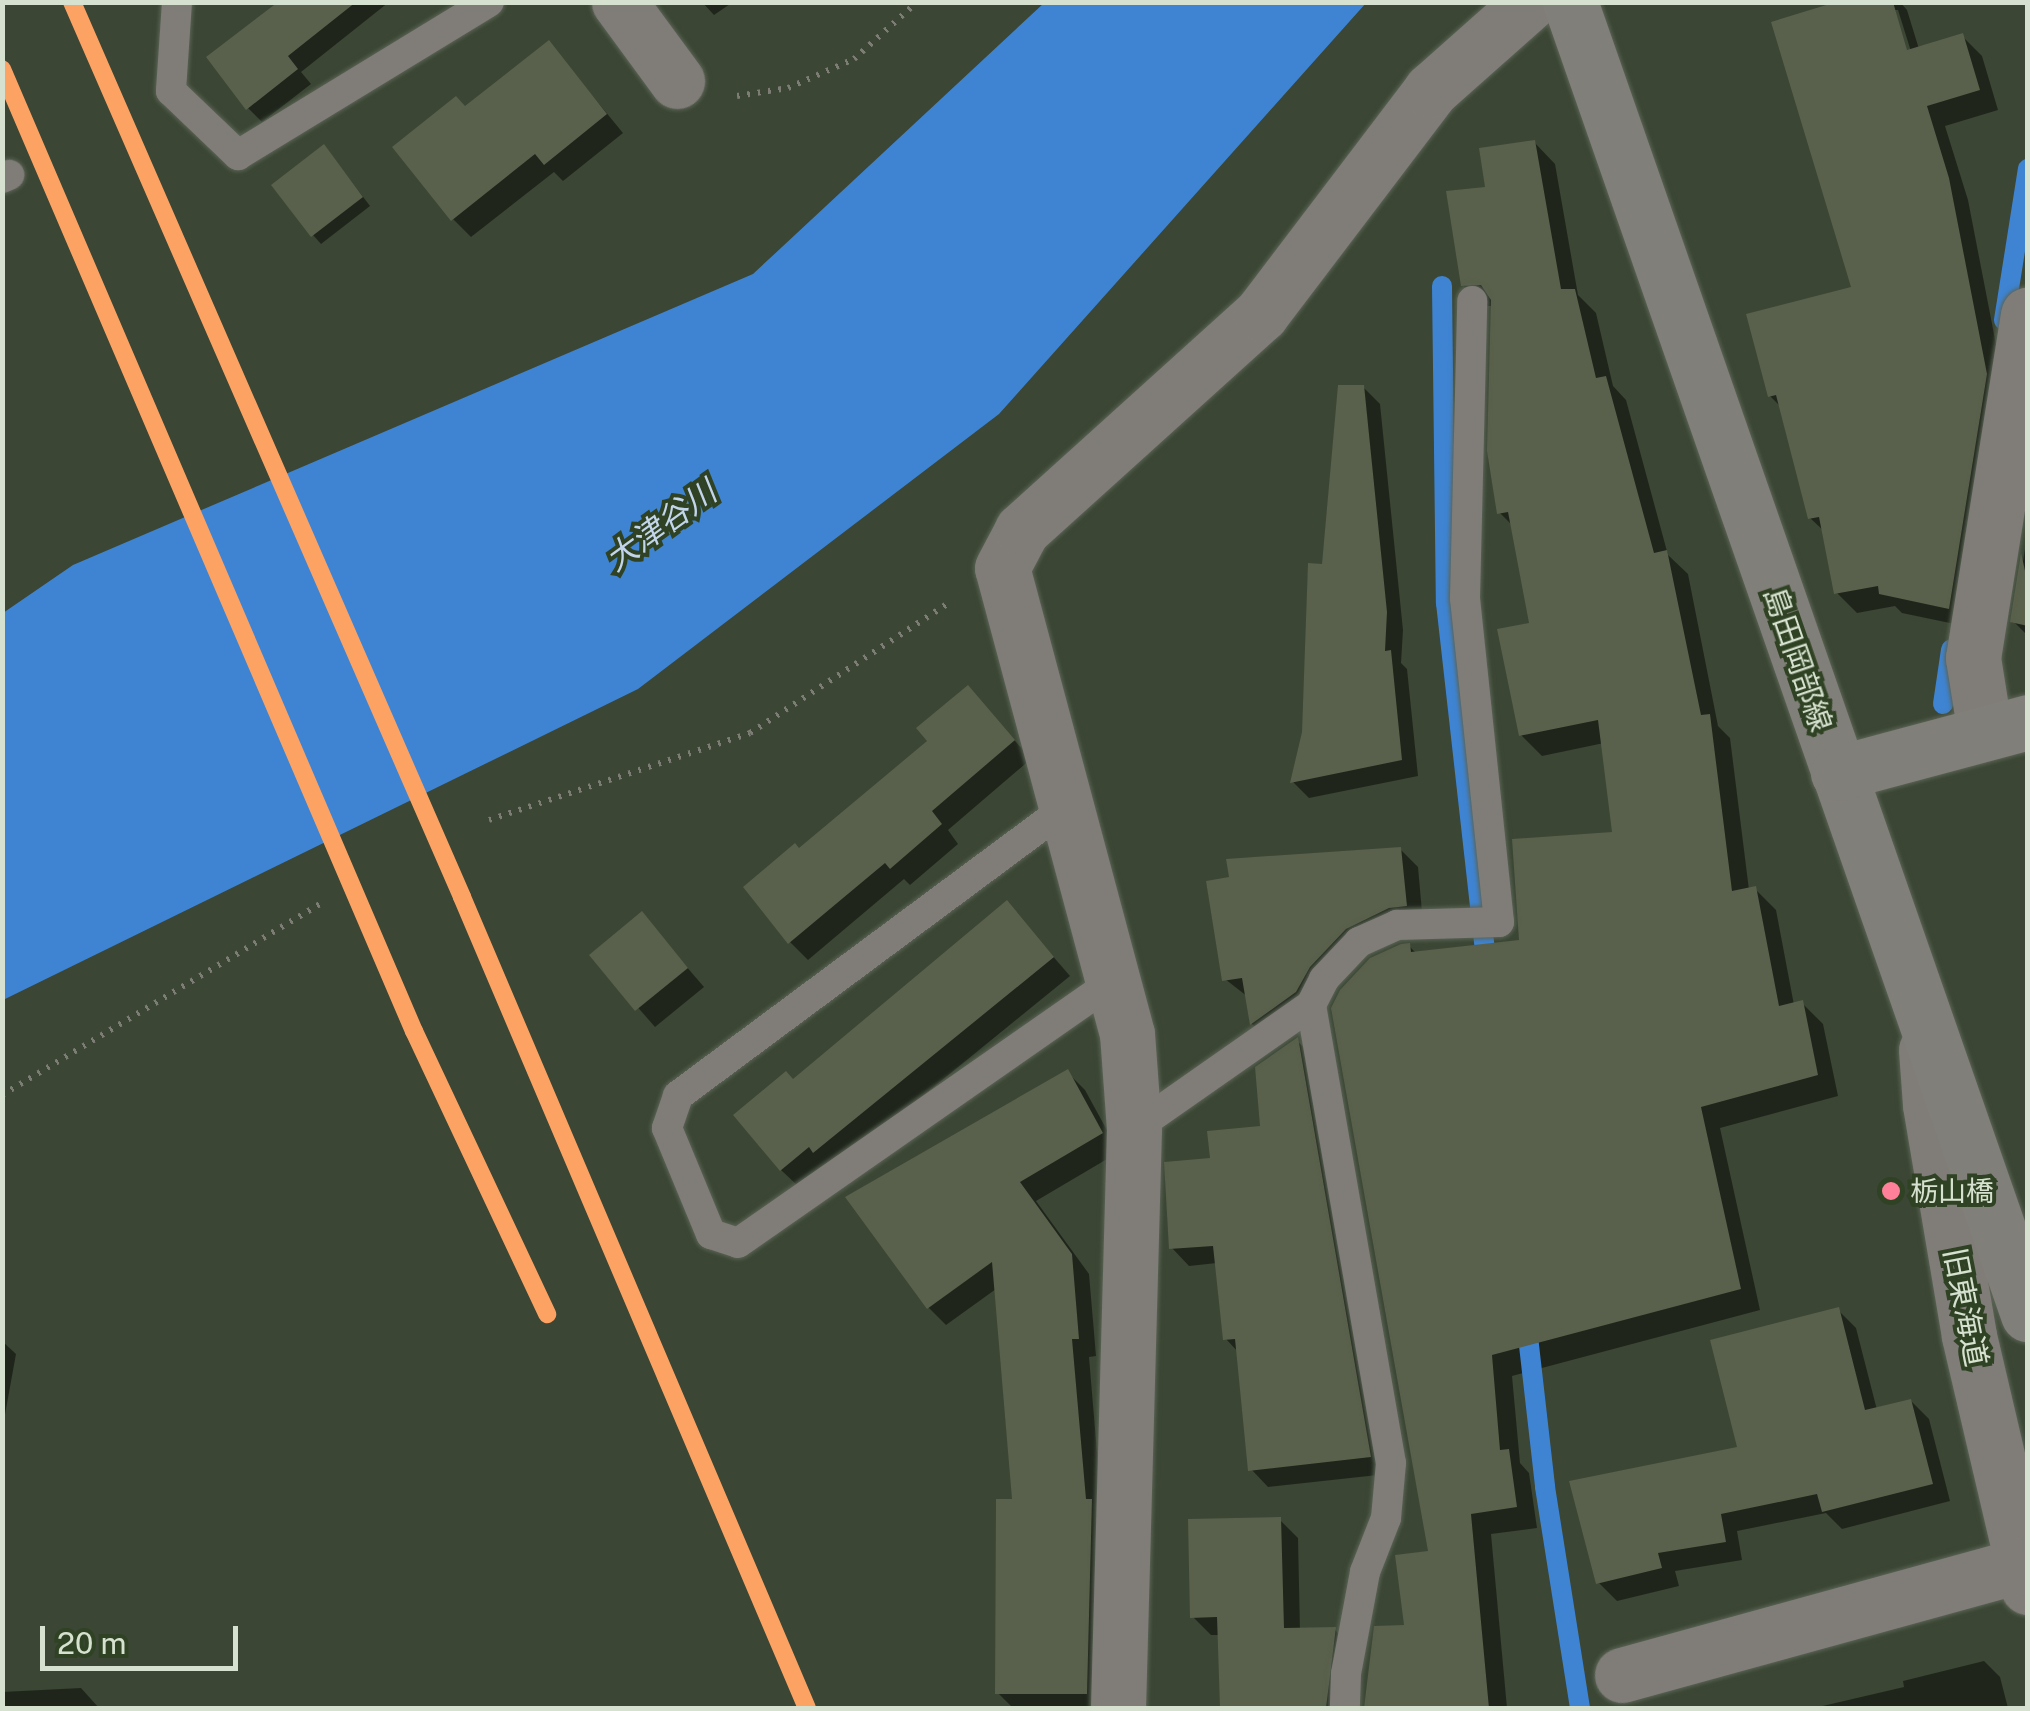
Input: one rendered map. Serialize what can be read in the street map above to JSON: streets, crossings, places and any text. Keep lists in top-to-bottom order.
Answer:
{
  "streets": {
    "main road": ["島田岡部線"],
    "street": ["旧東海道"]
  },
  "crossings": [
    ["島田岡部線", "旧東海道"]
  ],
  "water": ["大津谷川"],
  "places": ["栃山橋"],
  "scale_bar": "20 m"
}
